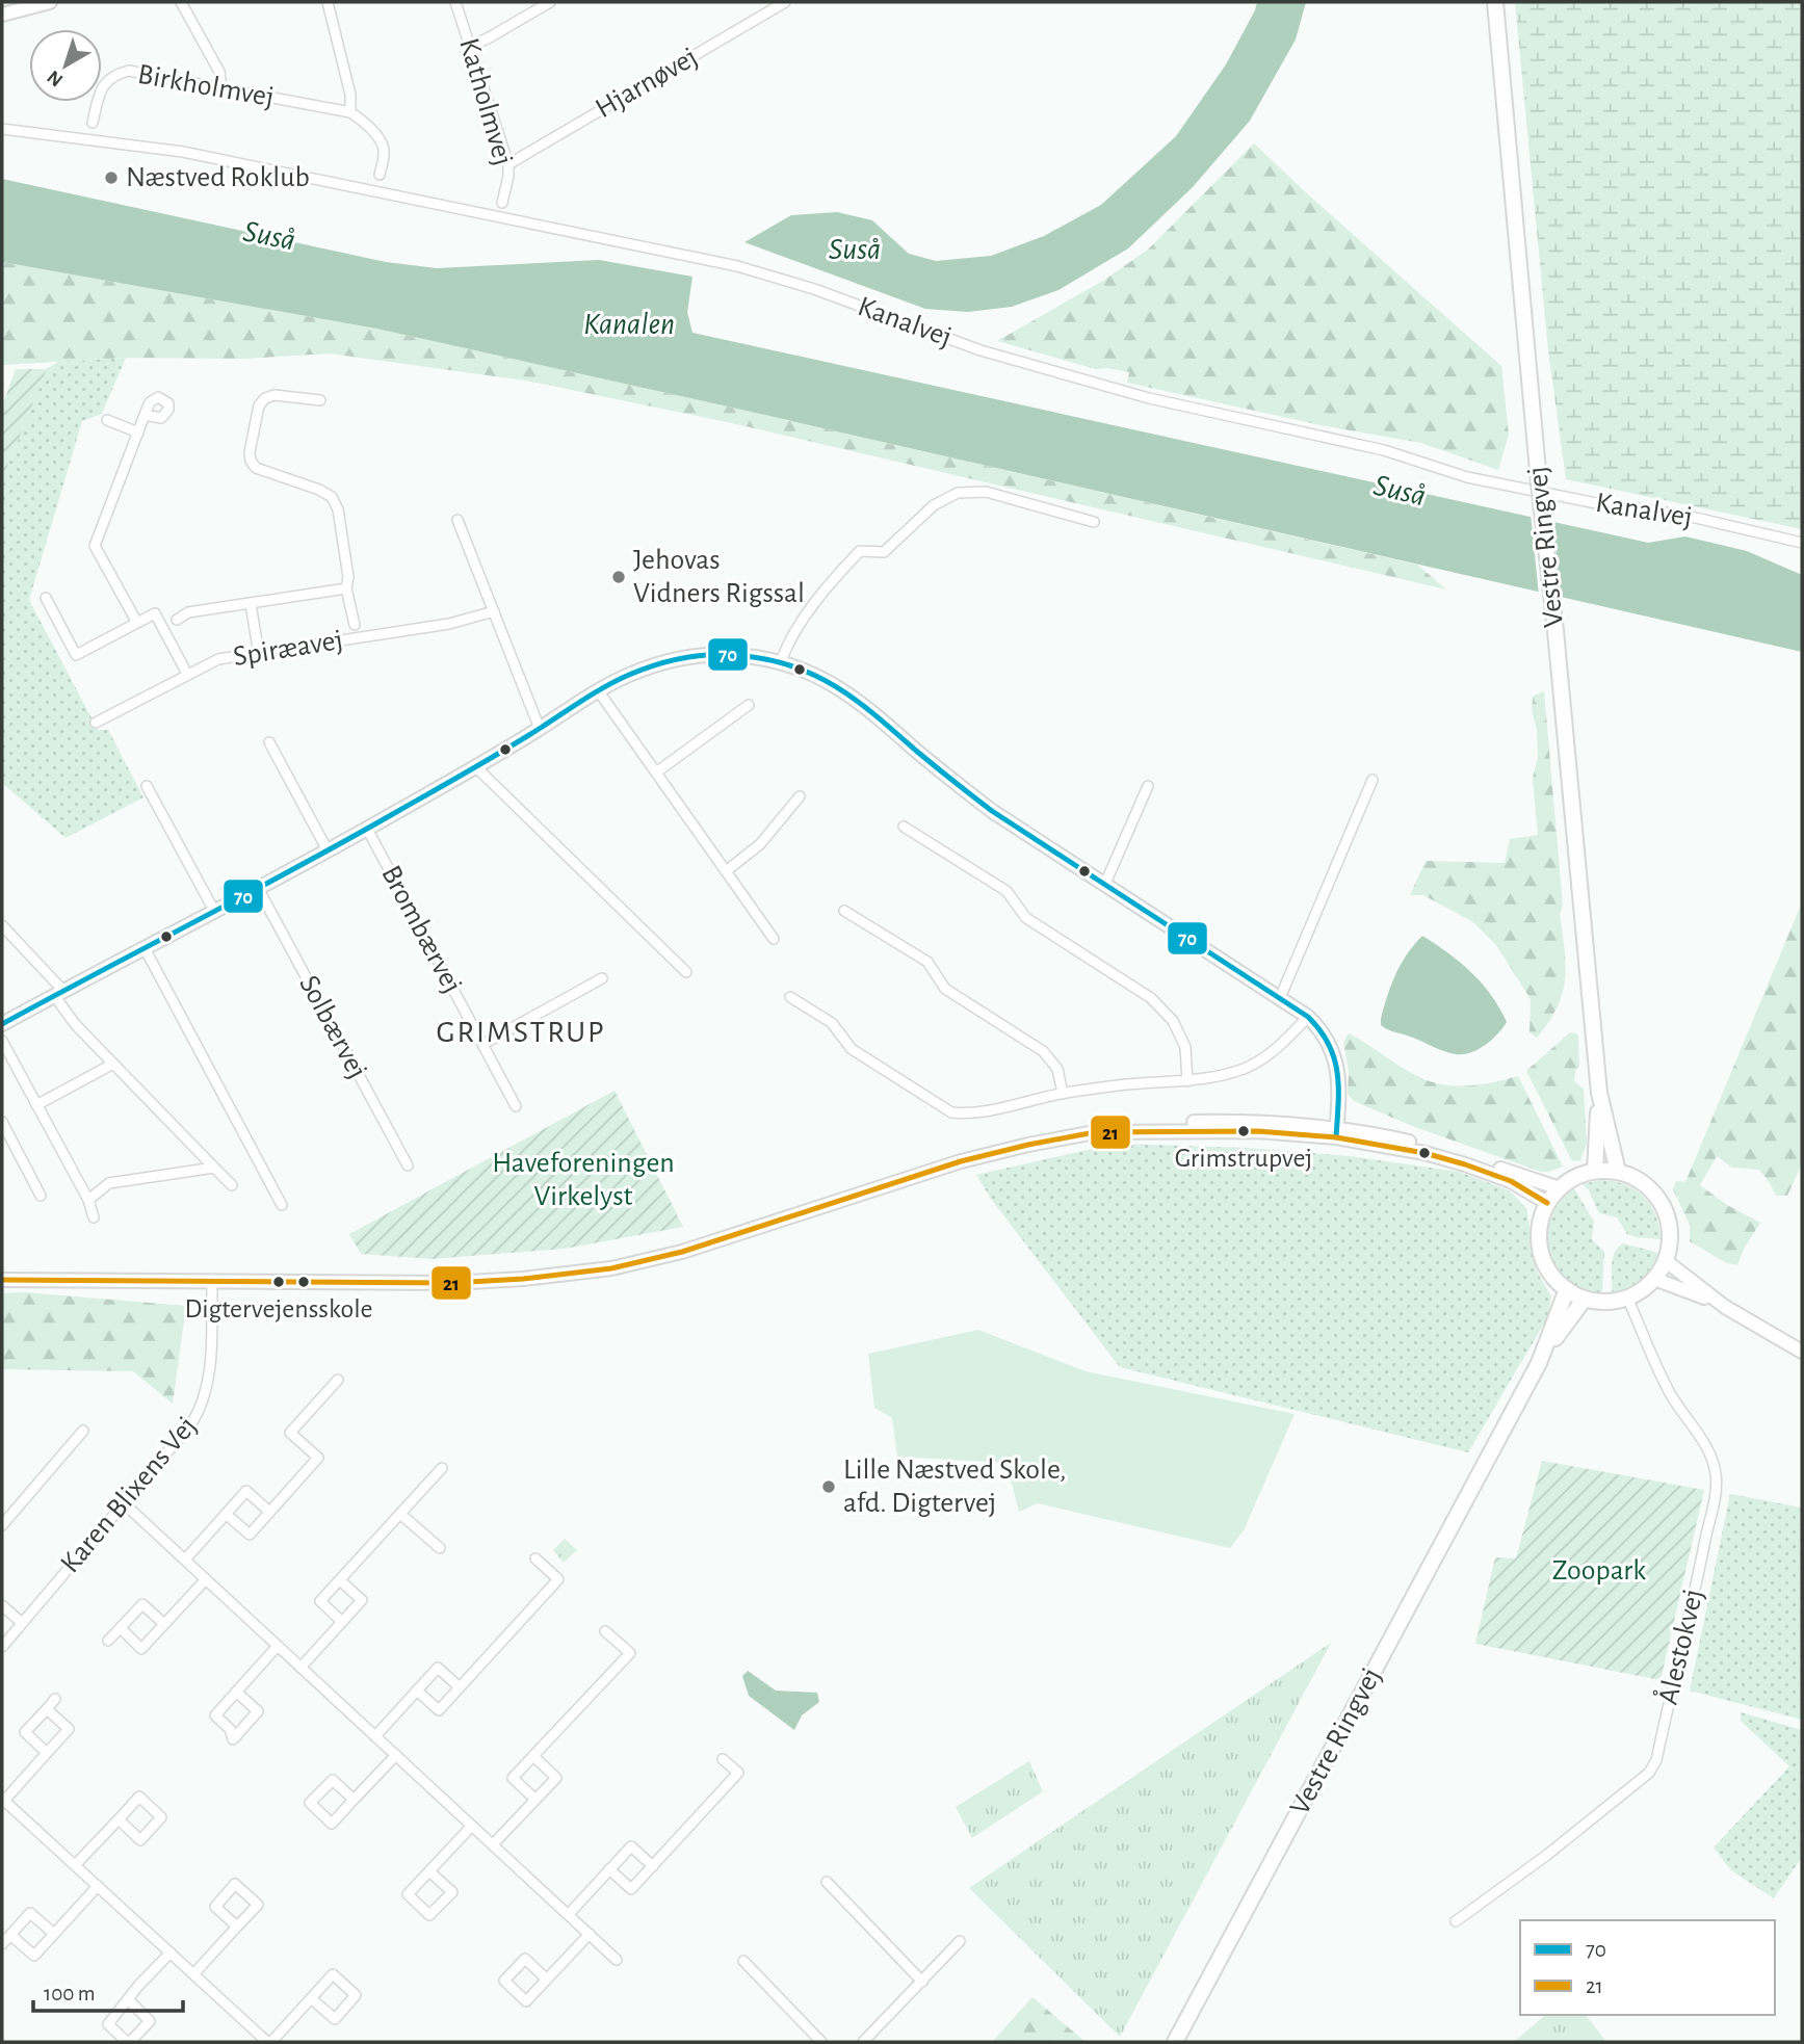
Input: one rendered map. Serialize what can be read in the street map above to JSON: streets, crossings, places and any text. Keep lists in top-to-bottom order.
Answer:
{
  "streets": {
    "main road": ["Vestre Ringvej"],
    "street": [
      "Hjarnøvej",
      "Birkholmvej",
      "Katholmvej",
      "Kanalvej",
      "Spiræavej",
      "Brombærvej",
      "Solbærvej",
      "Karen Blixens Vej",
      "Ålestokvej"
    ]
  },
  "crossings": [
    ["Hjarnøvej", "Katholmvej"],
    ["Vestre Ringvej", "Ålestokvej"]
  ],
  "districts": ["GRIMSTRUP"],
  "water": ["Suså", "Kanalen"],
  "parks": ["Haveforeningen Virkelyst", "Zoopark"],
  "places": [
    "Næstved Roklub",
    "Jehovas Vidners Rigssal",
    "Grimstrupvej",
    "Digtervejensskole",
    "Lille Næstved Skole, afd. Digtervej"
  ],
  "lines": ["transit line 70", "transit line 21"],
  "legend": ["70", "21"],
  "scale_bar": "100 m",
  "north": "bottom left"
}
